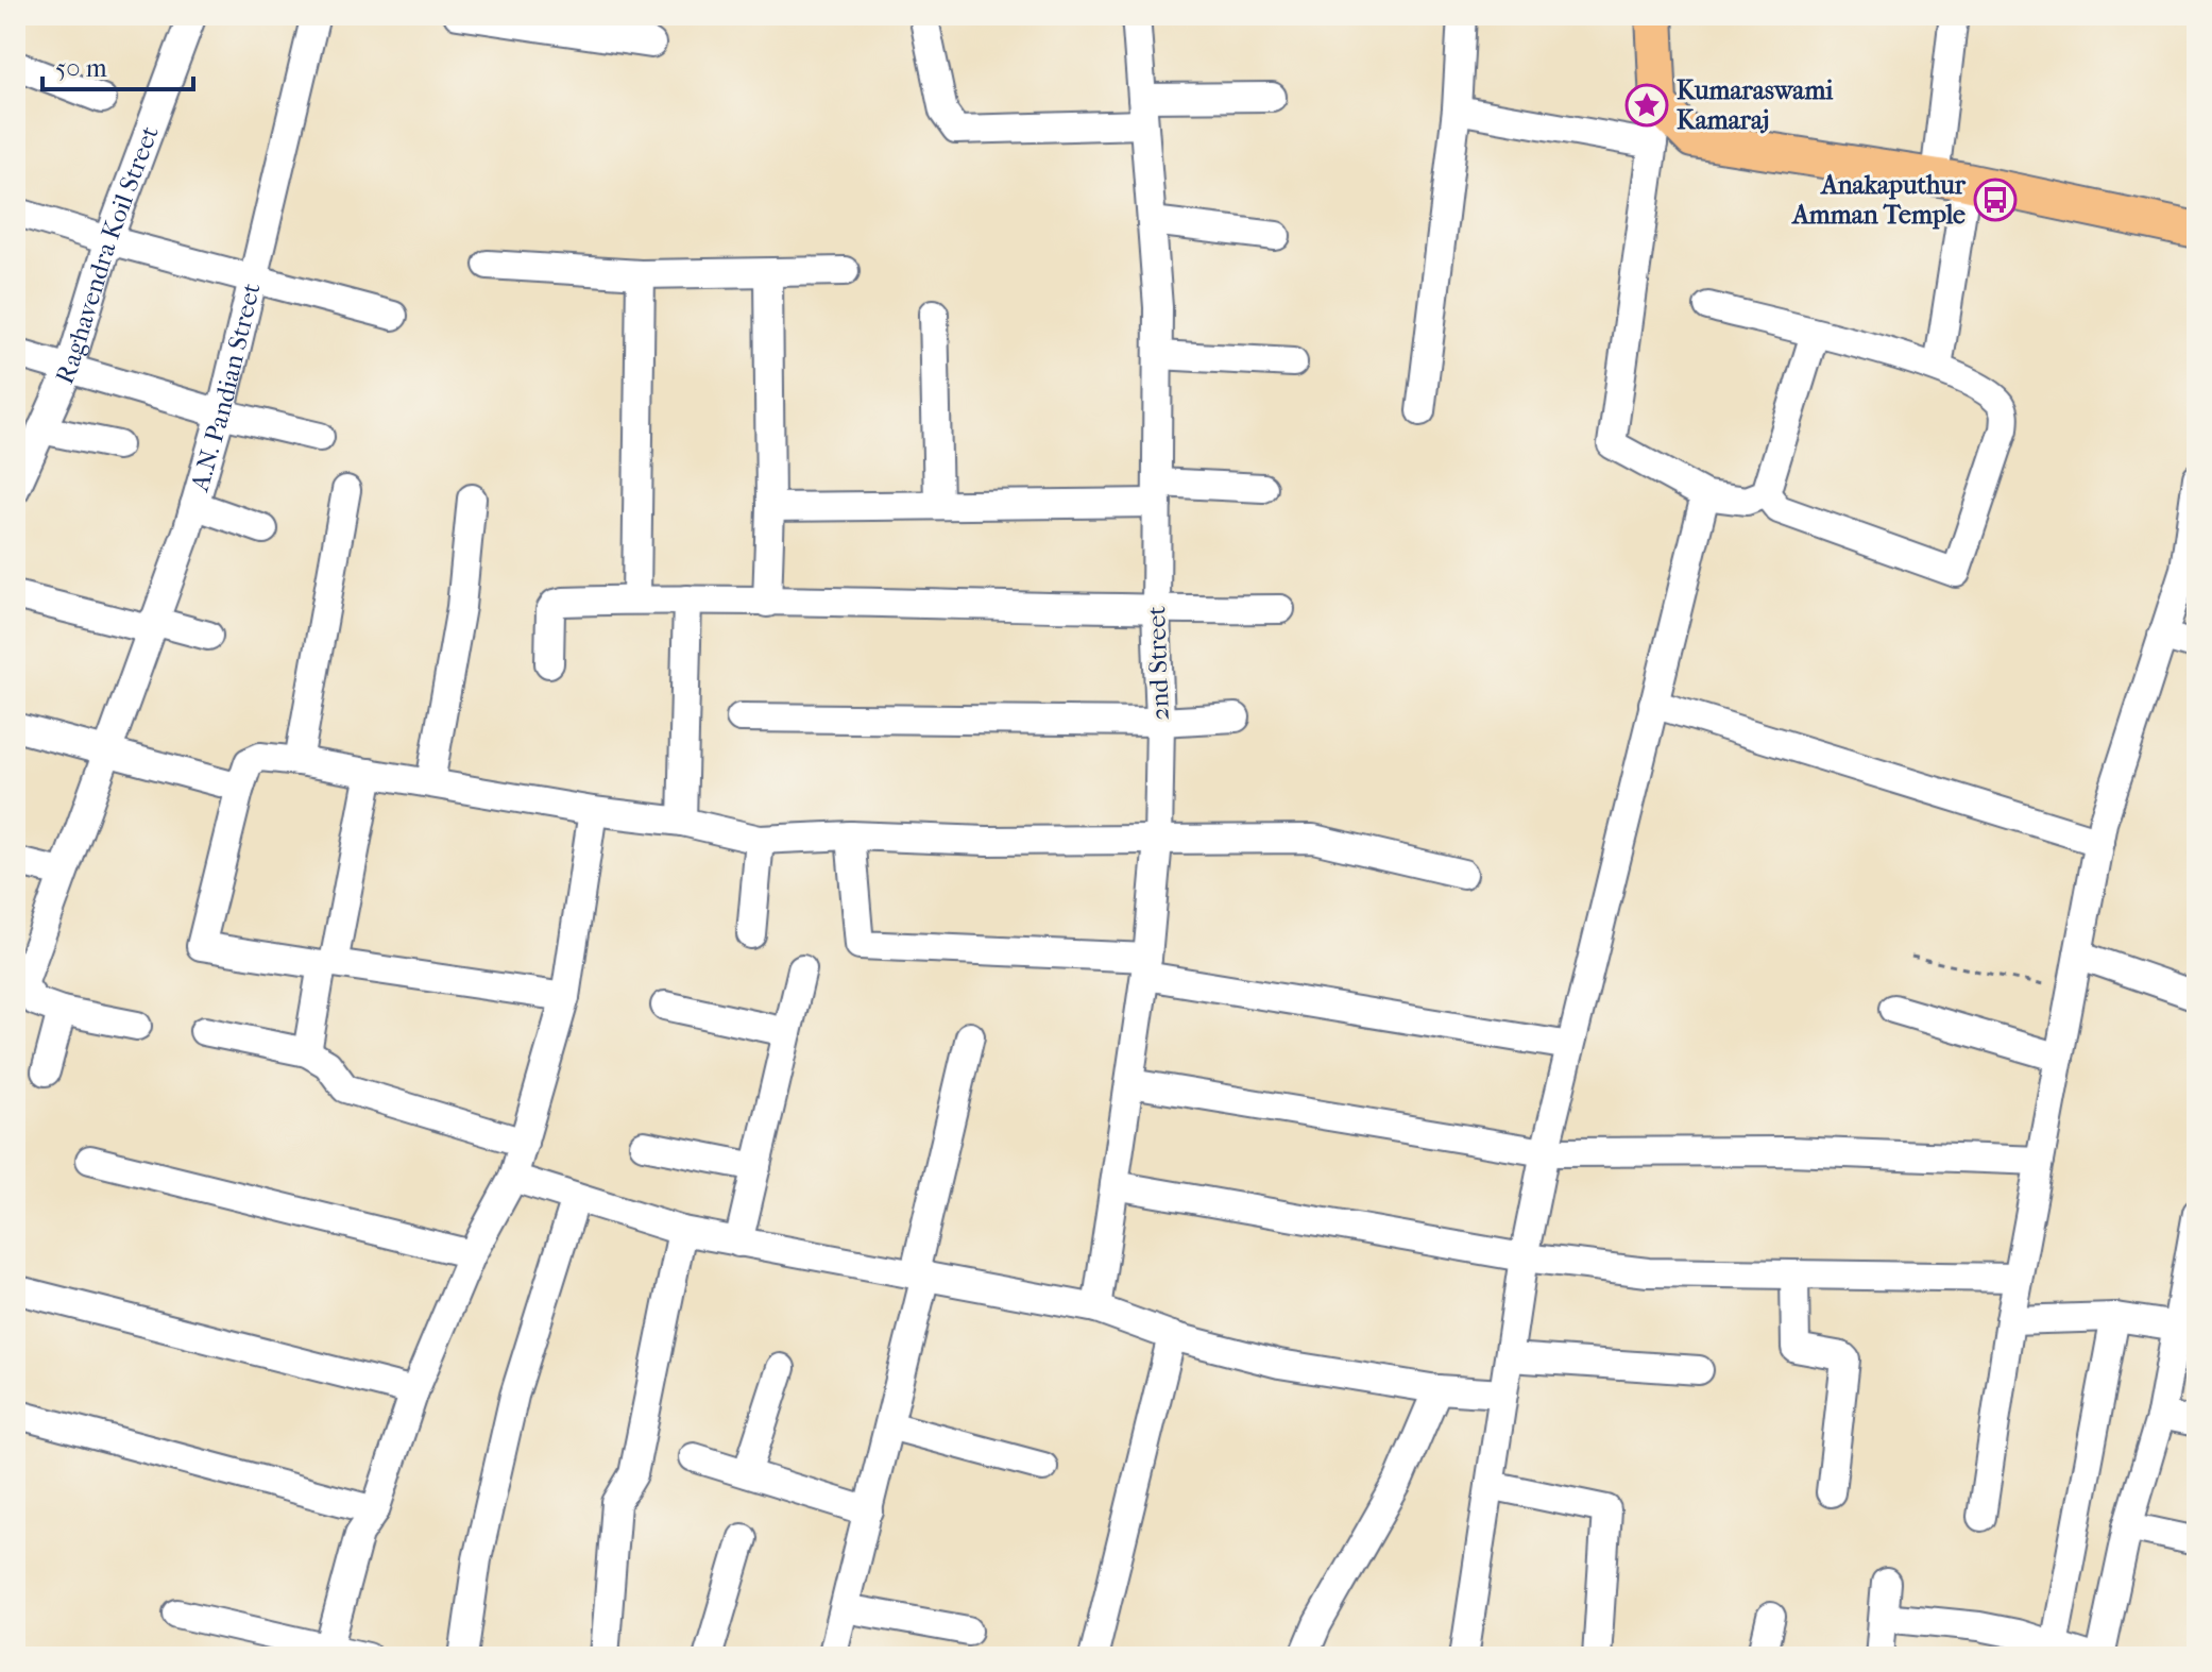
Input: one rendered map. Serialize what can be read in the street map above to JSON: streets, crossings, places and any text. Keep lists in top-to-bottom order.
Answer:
{
  "streets": {
    "street": ["Raghavendra Koil Street", "A.N. Pandian Street", "2nd Street"]
  },
  "places": {
    "place": ["Kumaraswami Kamaraj"],
    "bus stop": ["Anakaputhur Amman Temple"]
  },
  "scale_bar": "50 m"
}
